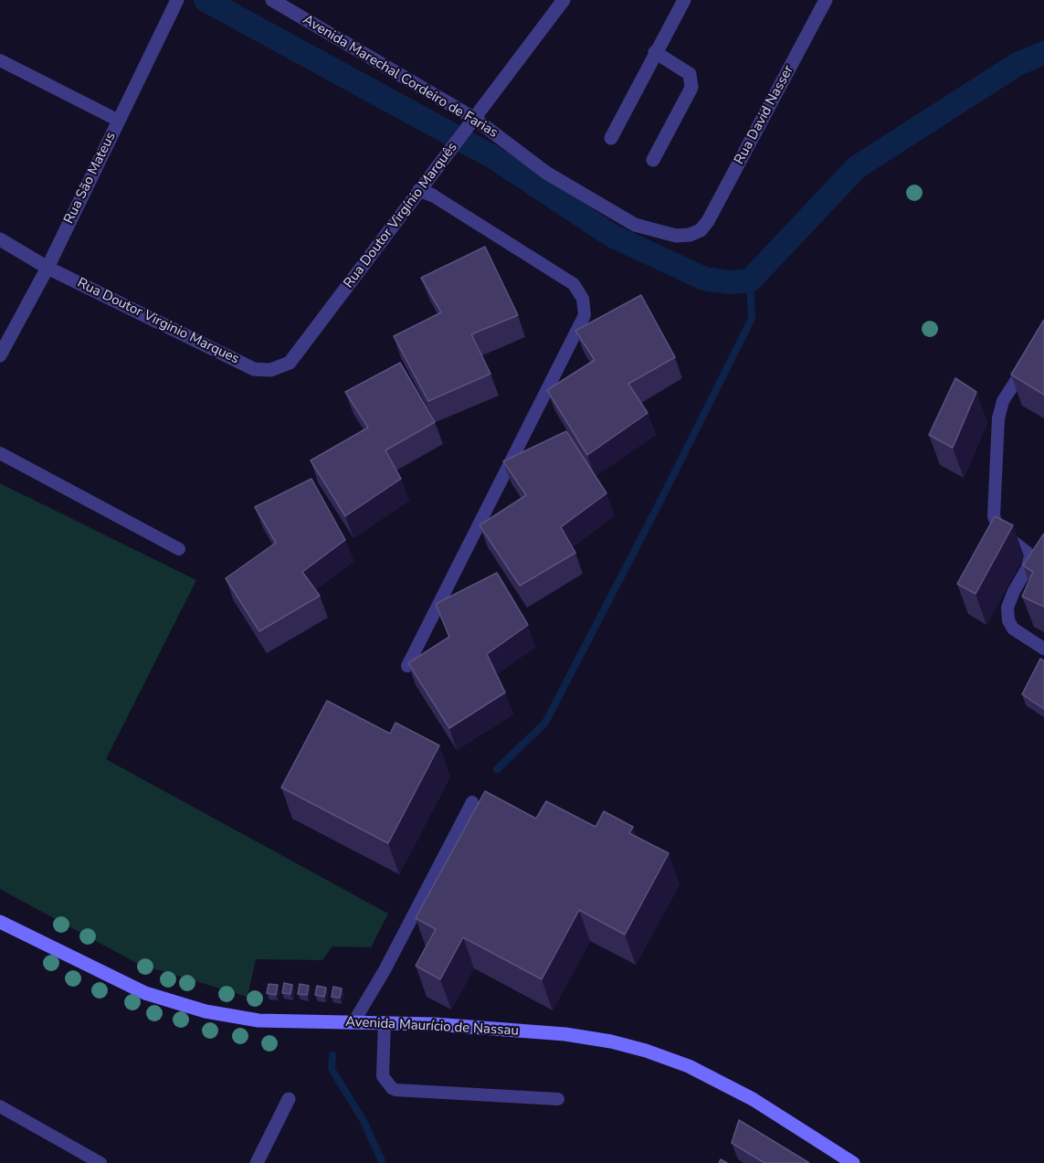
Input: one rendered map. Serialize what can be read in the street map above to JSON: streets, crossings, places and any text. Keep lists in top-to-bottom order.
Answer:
{
  "streets": {
    "main road": ["Avenida Maurício de Nassau"],
    "street": [
      "Avenida Marechal Cordeiro de Farias",
      "Rua David Nasser",
      "Rua São Mateus",
      "Rua Doutor Virgínio Marquês",
      "Rua Doutor Virginio Marques"
    ]
  },
  "crossings": [
    ["Avenida Marechal Cordeiro de Farias", "Rua David Nasser"],
    ["Avenida Marechal Cordeiro de Farias", "Rua Doutor Virgínio Marquês"],
    ["Rua São Mateus", "Rua Doutor Virginio Marques"],
    ["Rua Doutor Virgínio Marquês", "Rua Doutor Virginio Marques"]
  ]
}
